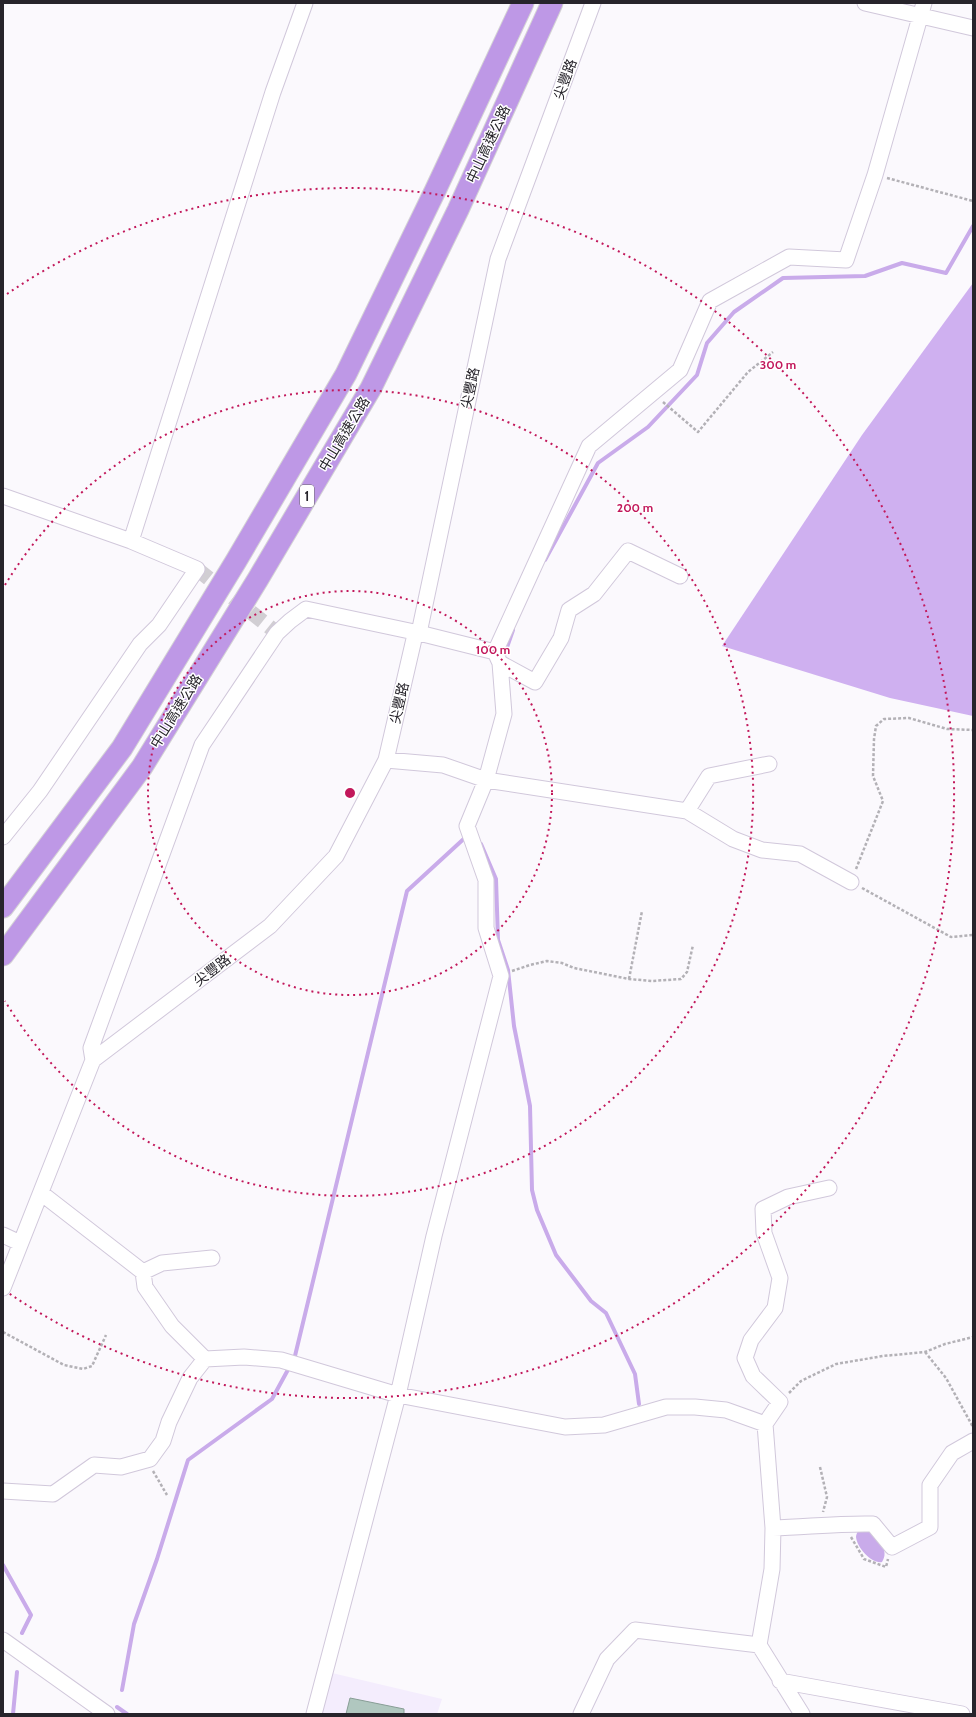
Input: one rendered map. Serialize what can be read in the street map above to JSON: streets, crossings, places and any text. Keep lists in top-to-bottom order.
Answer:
{
  "streets": {
    "highway": ["中山高速公路", "1"],
    "street": ["尖豐路"]
  },
  "rings": ["300 m", "200 m", "100 m"]
}
